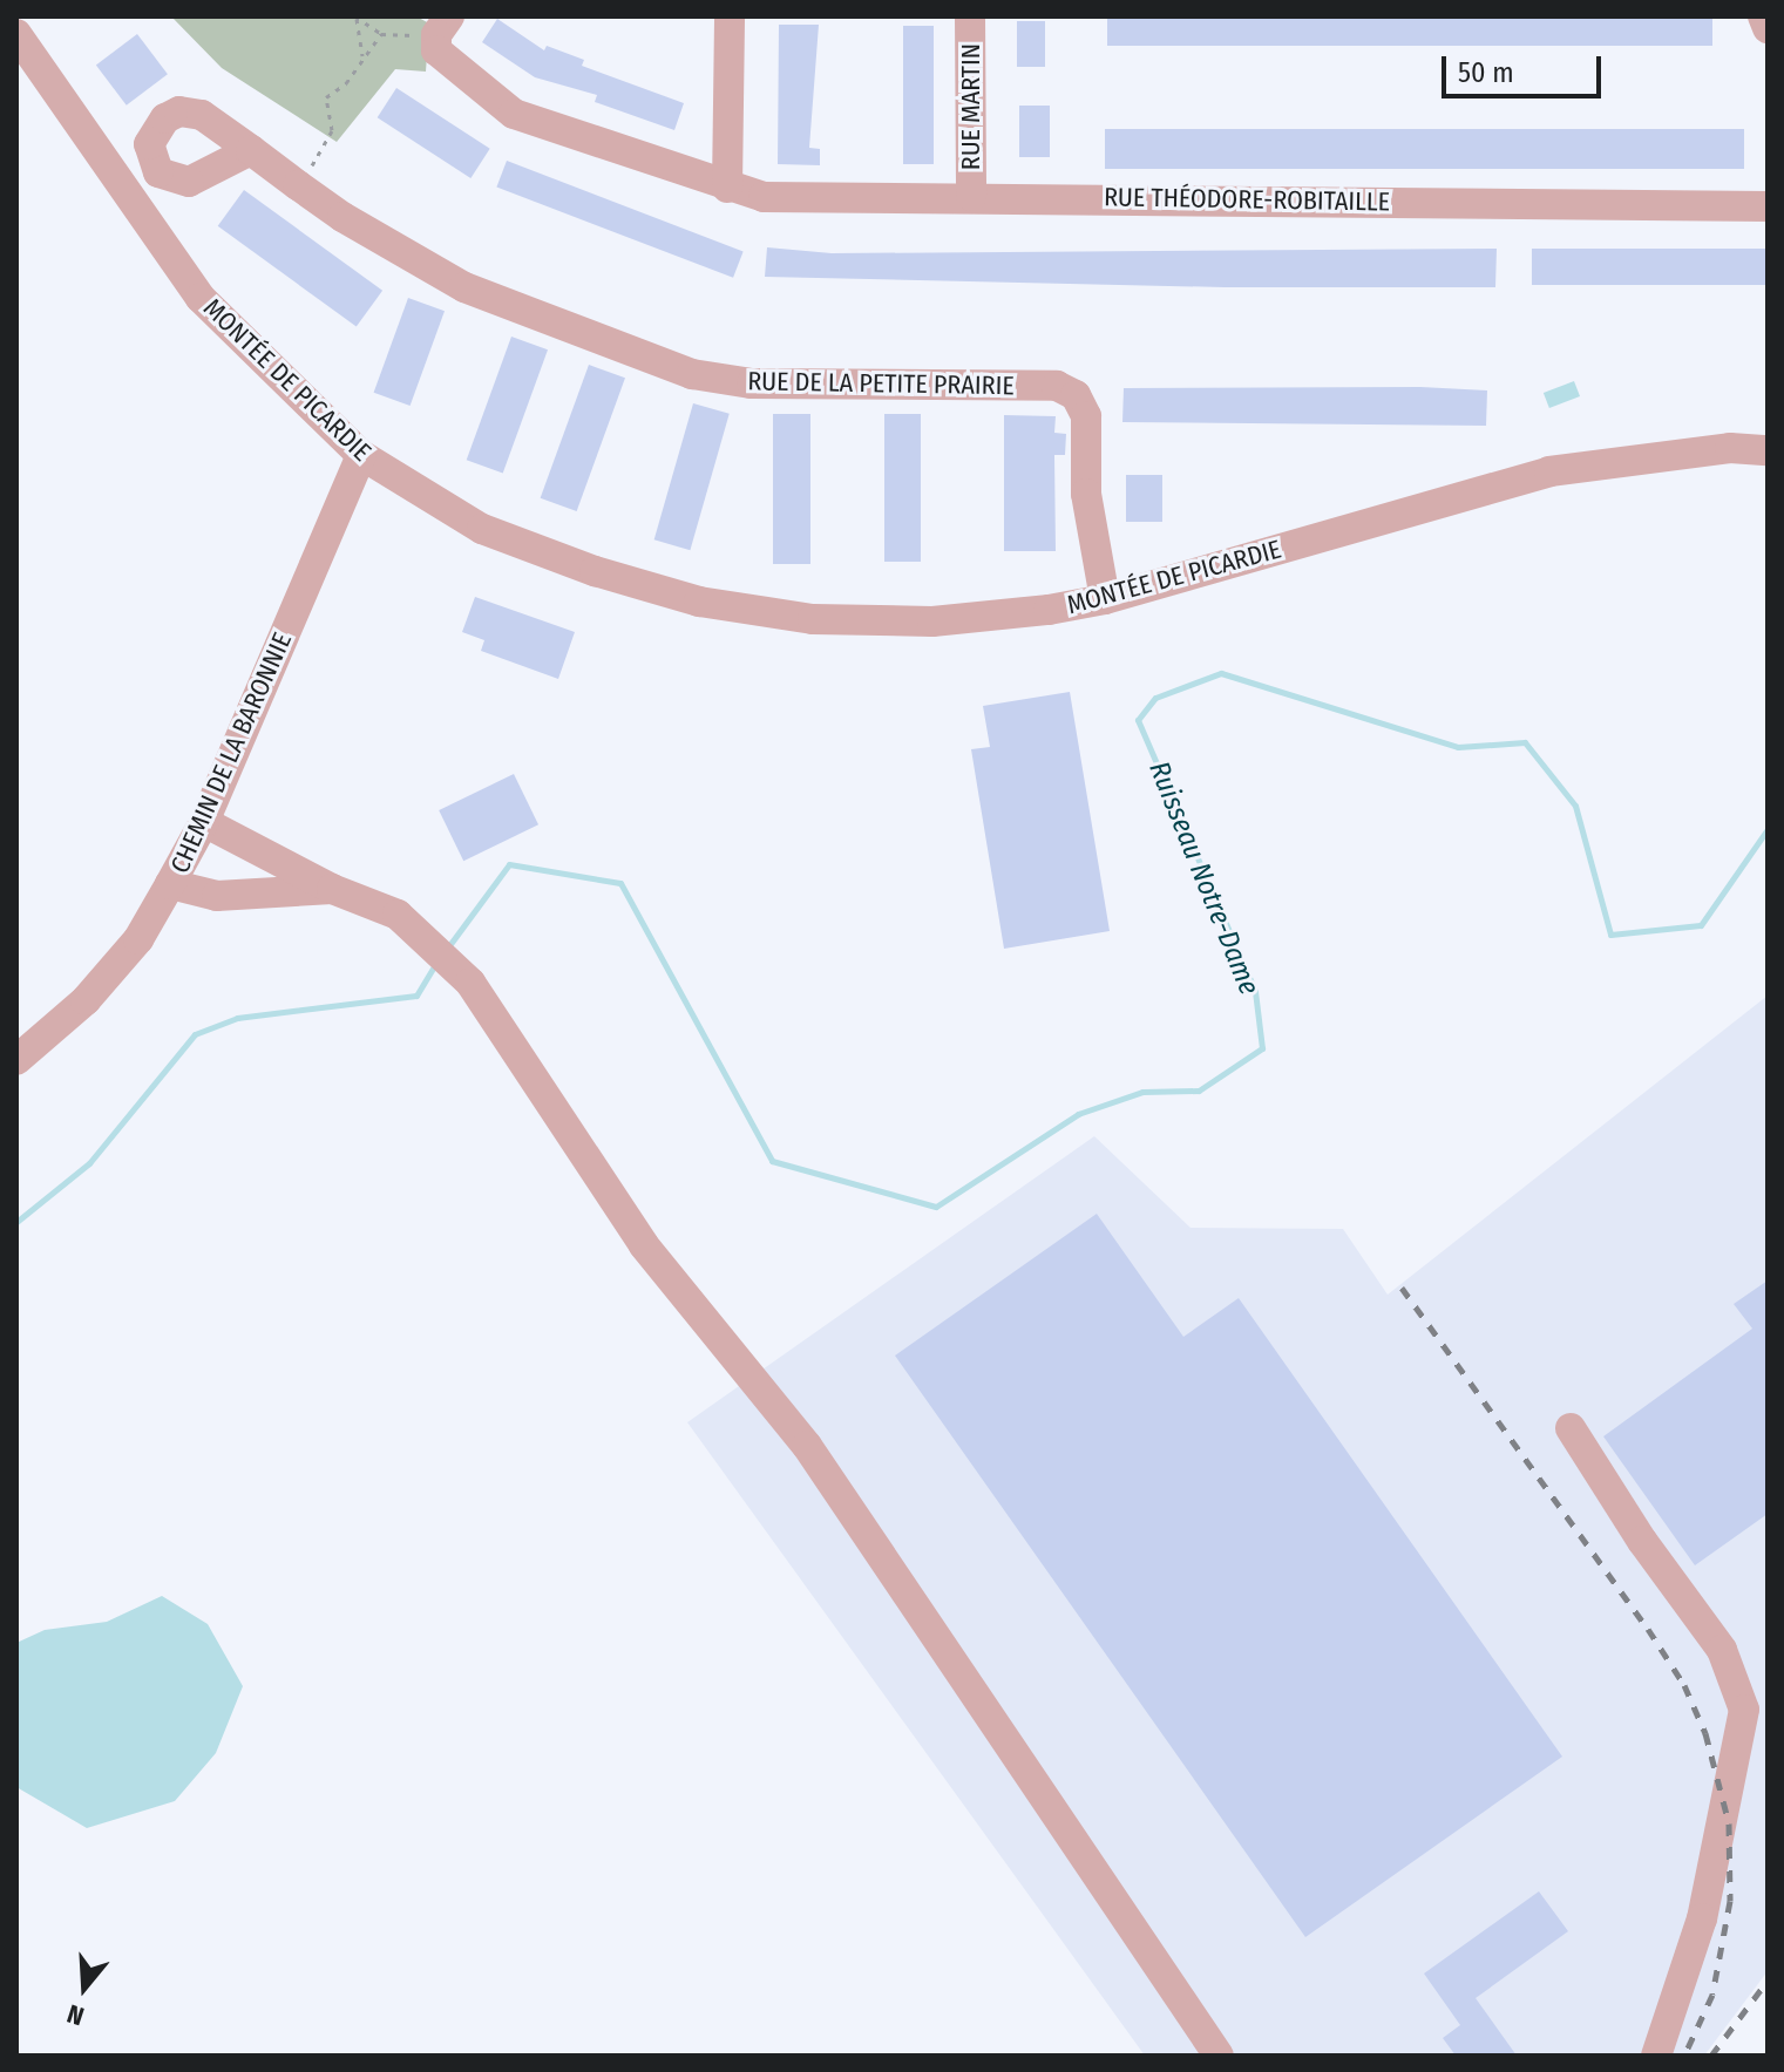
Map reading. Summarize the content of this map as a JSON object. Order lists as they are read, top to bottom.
{
  "streets": {
    "street": [
      "RUE MARTIN",
      "RUE THÉODORE-ROBITAILLE",
      "MONTÉE DE PICARDIE",
      "RUE DE LA PETITE PRAIRIE",
      "CHEMIN DE LA BARONNIE"
    ]
  },
  "crossings": [
    ["RUE MARTIN", "RUE THÉODORE-ROBITAILLE"],
    ["MONTÉE DE PICARDIE", "RUE DE LA PETITE PRAIRIE"],
    ["MONTÉE DE PICARDIE", "CHEMIN DE LA BARONNIE"]
  ],
  "water": ["Ruisseau Notre-Dame"],
  "scale_bar": "50 m",
  "north": "bottom"
}
